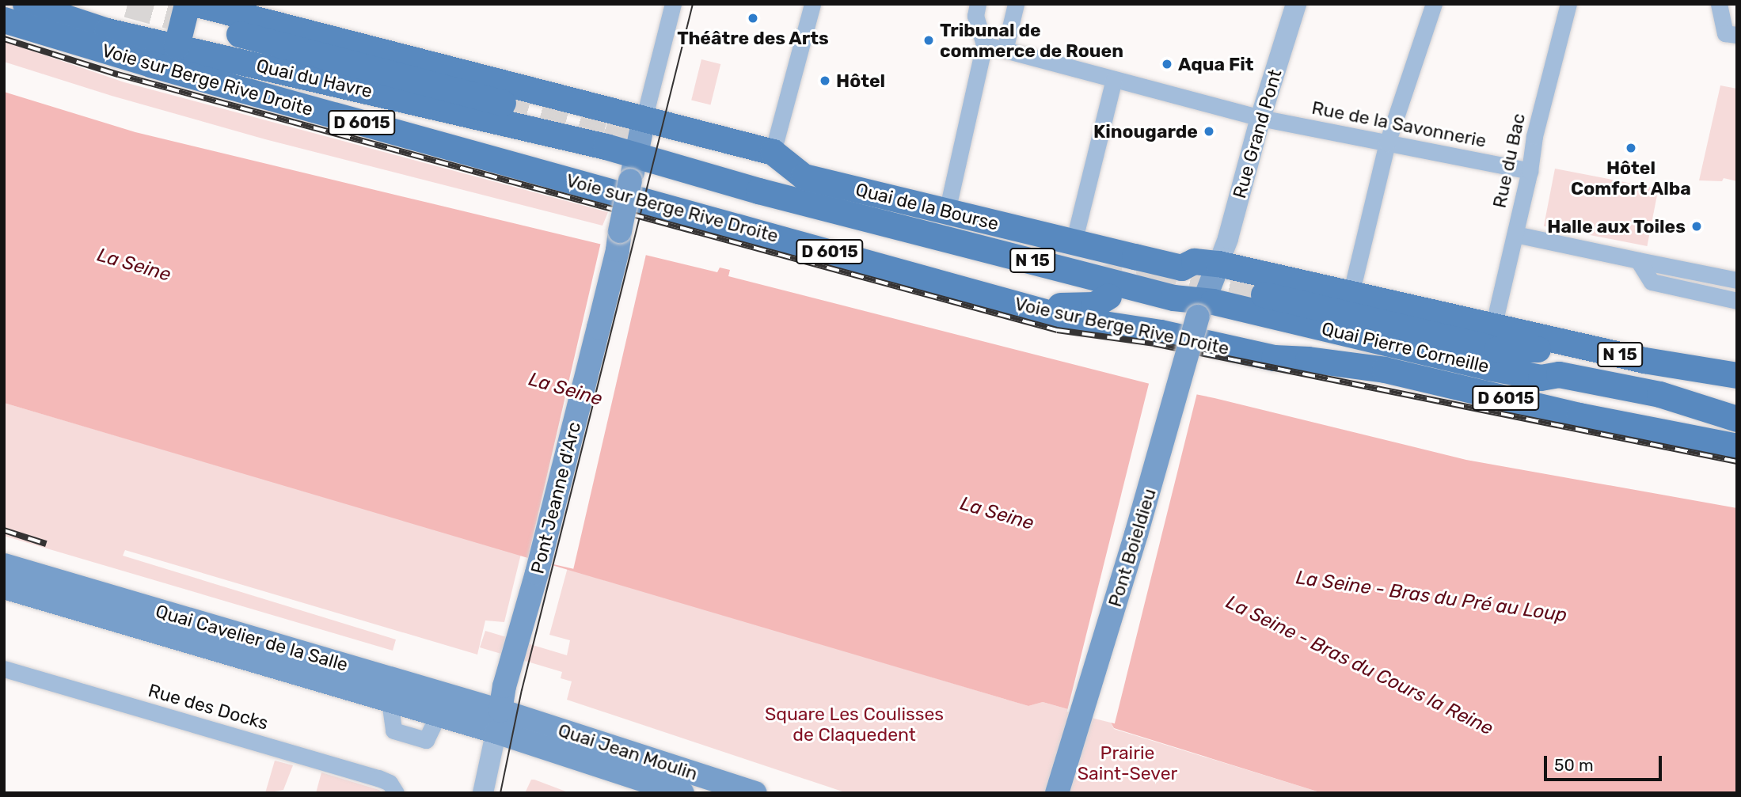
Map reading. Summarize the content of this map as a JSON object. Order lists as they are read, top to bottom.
{
  "streets": {
    "main road": [
      "Quai du Havre",
      "Voie sur Berge Rive Droite",
      "D 6015",
      "Quai de la Bourse",
      "N 15",
      "Quai Pierre Corneille",
      "Pont Jeanne d'Arc",
      "Pont Boieldieu",
      "Quai Cavelier de la Salle",
      "Quai Jean Moulin"
    ],
    "street": [
      "Rue de la Savonnerie",
      "Rue Grand Pont",
      "Rue du Bac",
      "Rue des Docks"
    ]
  },
  "crossings": [
    ["Quai du Havre", "Quai de la Bourse"],
    ["Quai du Havre", "Pont Jeanne d'Arc"],
    ["Voie sur Berge Rive Droite", "D 6015"],
    ["D 6015", "Rue Grand Pont"],
    ["D 6015", "Rue du Bac"],
    ["D 6015", "Quai de la Bourse"],
    ["D 6015", "N 15"],
    ["D 6015", "Quai Pierre Corneille"],
    ["D 6015", "Pont Boieldieu"],
    ["Rue de la Savonnerie", "Rue Grand Pont"],
    ["Rue de la Savonnerie", "Rue du Bac"],
    ["Rue Grand Pont", "Quai de la Bourse"],
    ["Rue Grand Pont", "Pont Boieldieu"],
    ["Quai de la Bourse", "Quai Pierre Corneille"],
    ["Quai de la Bourse", "Pont Jeanne d'Arc"],
    ["Quai de la Bourse", "Pont Boieldieu"],
    ["Quai Pierre Corneille", "Pont Boieldieu"],
    ["Pont Jeanne d'Arc", "Quai Cavelier de la Salle"],
    ["Pont Jeanne d'Arc", "Quai Jean Moulin"],
    ["Quai Cavelier de la Salle", "Quai Jean Moulin"]
  ],
  "water": ["La Seine", "La Seine - Bras du Pré au Loup", "La Seine - Bras du Cours la Reine"],
  "parks": ["Square Les Coulisses de Claquedent", "Prairie Saint-Sever"],
  "places": [
    "Théâtre des Arts",
    "Tribunal de commerce de Rouen",
    "Aqua Fit",
    "Hôtel",
    "Kinougarde",
    "Hôtel Comfort Alba",
    "Halle aux Toiles"
  ],
  "scale_bar": "50 m"
}
